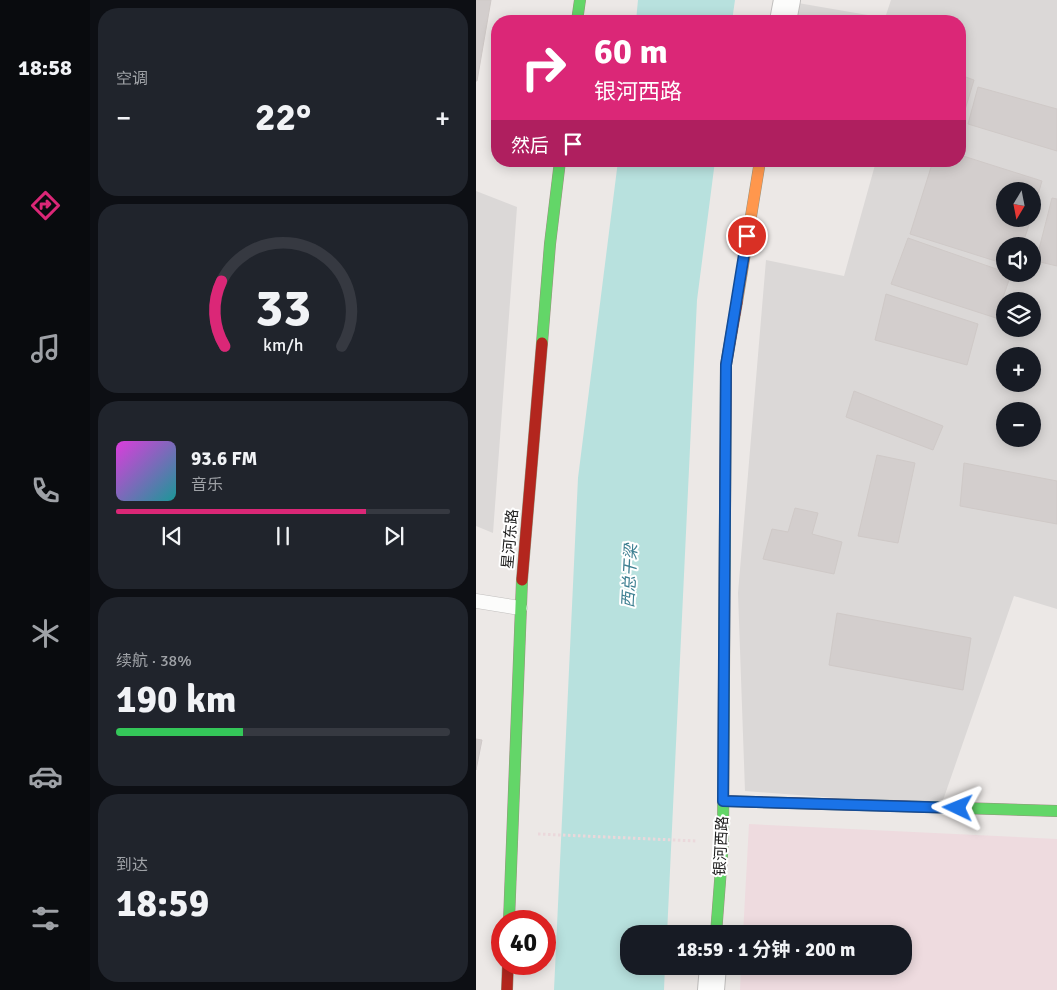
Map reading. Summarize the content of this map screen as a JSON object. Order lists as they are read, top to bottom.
{
  "streets": {
    "street": ["星河东路", "银河西路"]
  },
  "water": ["西总干梁"],
  "north": "bottom",
  "page": {
    "tabs": "18:58",
    "tile": [
      "空调",
      ["续航 · 38%", "190 km"],
      ["到达", "18:59"]
    ],
    "turn": ["60 m", "银河西路"],
    "heat": ["−", "22°", "+"],
    "then": "然后",
    "map_buttons": ["+", "−"],
    "song": ["93.6 FM", "音乐"],
    "limit": "40",
    "trip": "18:59 · 1 分钟 · 200 m",
    "gauge": ["33", "km/h"]
  }
}
